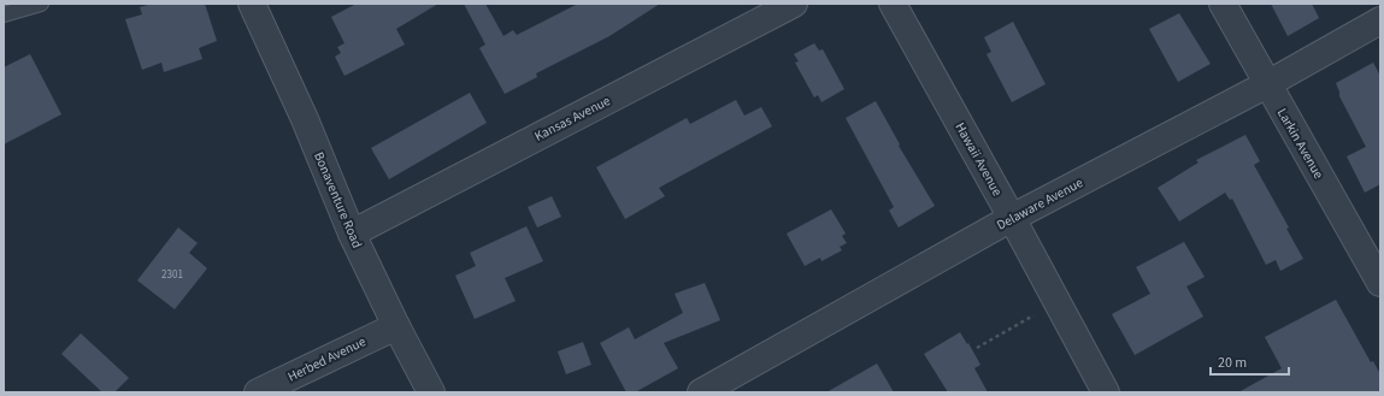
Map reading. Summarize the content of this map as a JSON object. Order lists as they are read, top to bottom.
{
  "streets": {
    "street": [
      "Kansas Avenue",
      "Larkin Avenue",
      "Hawaii Avenue",
      "Bonaventure Road",
      "Delaware Avenue",
      "Herbed Avenue"
    ]
  },
  "crossings": [
    ["Kansas Avenue", "Bonaventure Road"],
    ["Larkin Avenue", "Delaware Avenue"],
    ["Hawaii Avenue", "Delaware Avenue"],
    ["Bonaventure Road", "Herbed Avenue"]
  ],
  "house_numbers": ["2301"],
  "scale_bar": "20 m"
}
